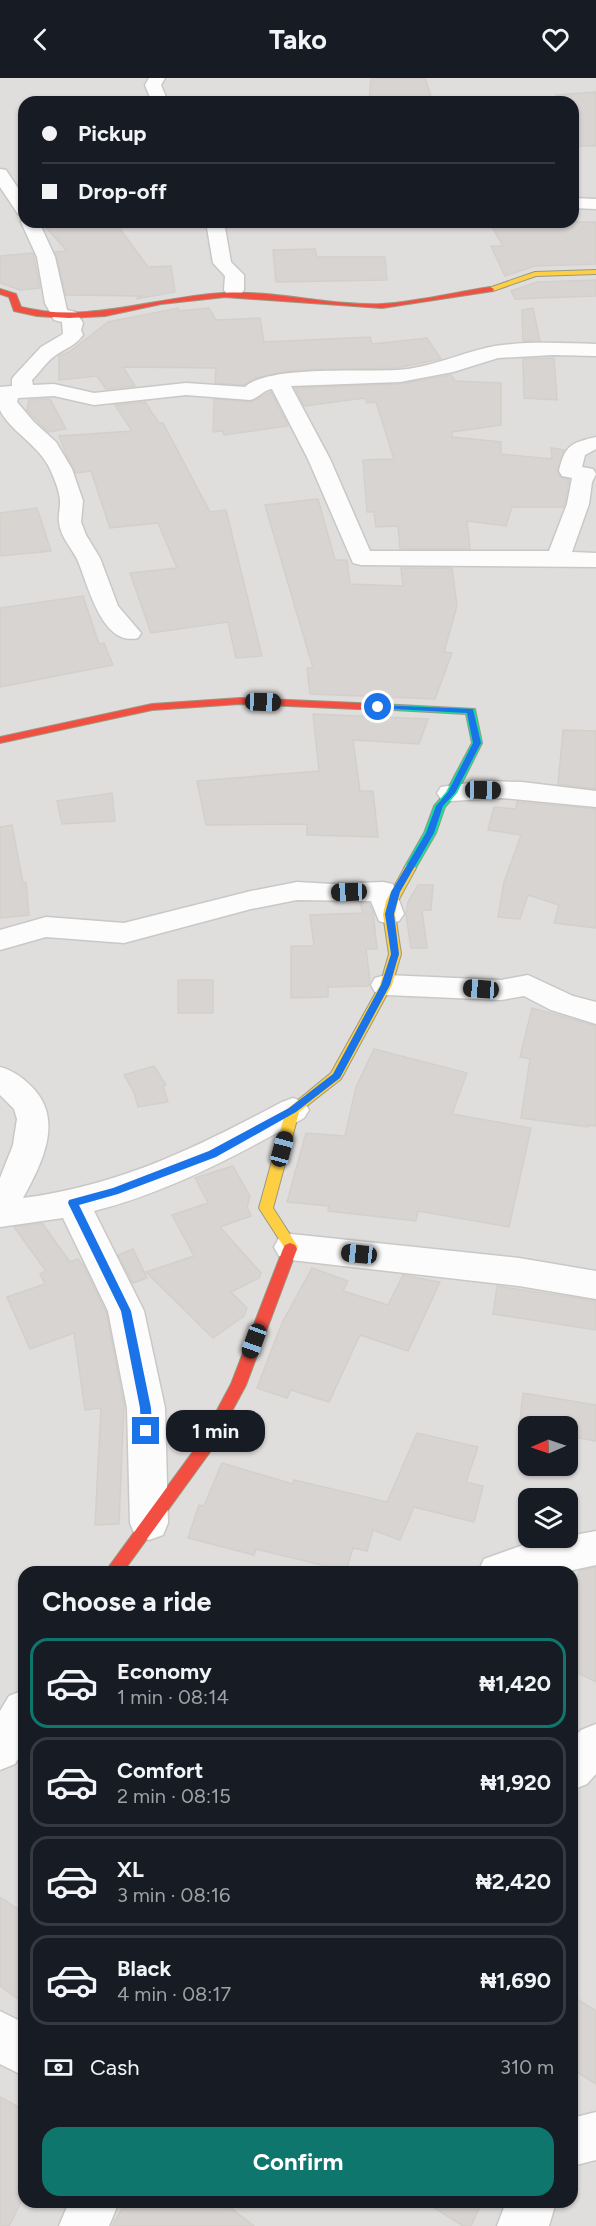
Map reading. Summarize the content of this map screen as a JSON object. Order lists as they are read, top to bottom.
{
  "north": "left",
  "page": {
    "header": "Tako",
    "banner": ["Pickup", "Drop-off"],
    "bubble": "1 min",
    "heading": "Choose a ride",
    "list": [
      {
        "name": "Economy",
        "note": "1 min · 08:14",
        "value": "₦1,420"
      },
      {
        "name": "Comfort",
        "note": "2 min · 08:15",
        "value": "₦1,920"
      },
      {
        "name": "XL",
        "note": "3 min · 08:16",
        "value": "₦2,420"
      },
      {
        "name": "Black",
        "note": "4 min · 08:17",
        "value": "₦1,690"
      }
    ],
    "pay": ["Cash", "310 m"],
    "buttons": "Confirm"
  }
}
